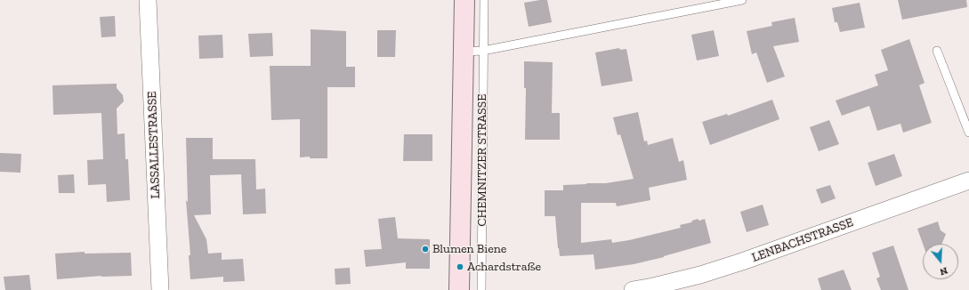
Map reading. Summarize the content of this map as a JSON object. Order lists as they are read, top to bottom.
{
  "streets": {
    "main road": ["CHEMNITZER STRASSE"],
    "street": ["LASSALLESTRASSE", "LENBACHSTRASSE"]
  },
  "places": ["Blumen Biene", "Achardstraße"],
  "north": "bottom"
}
